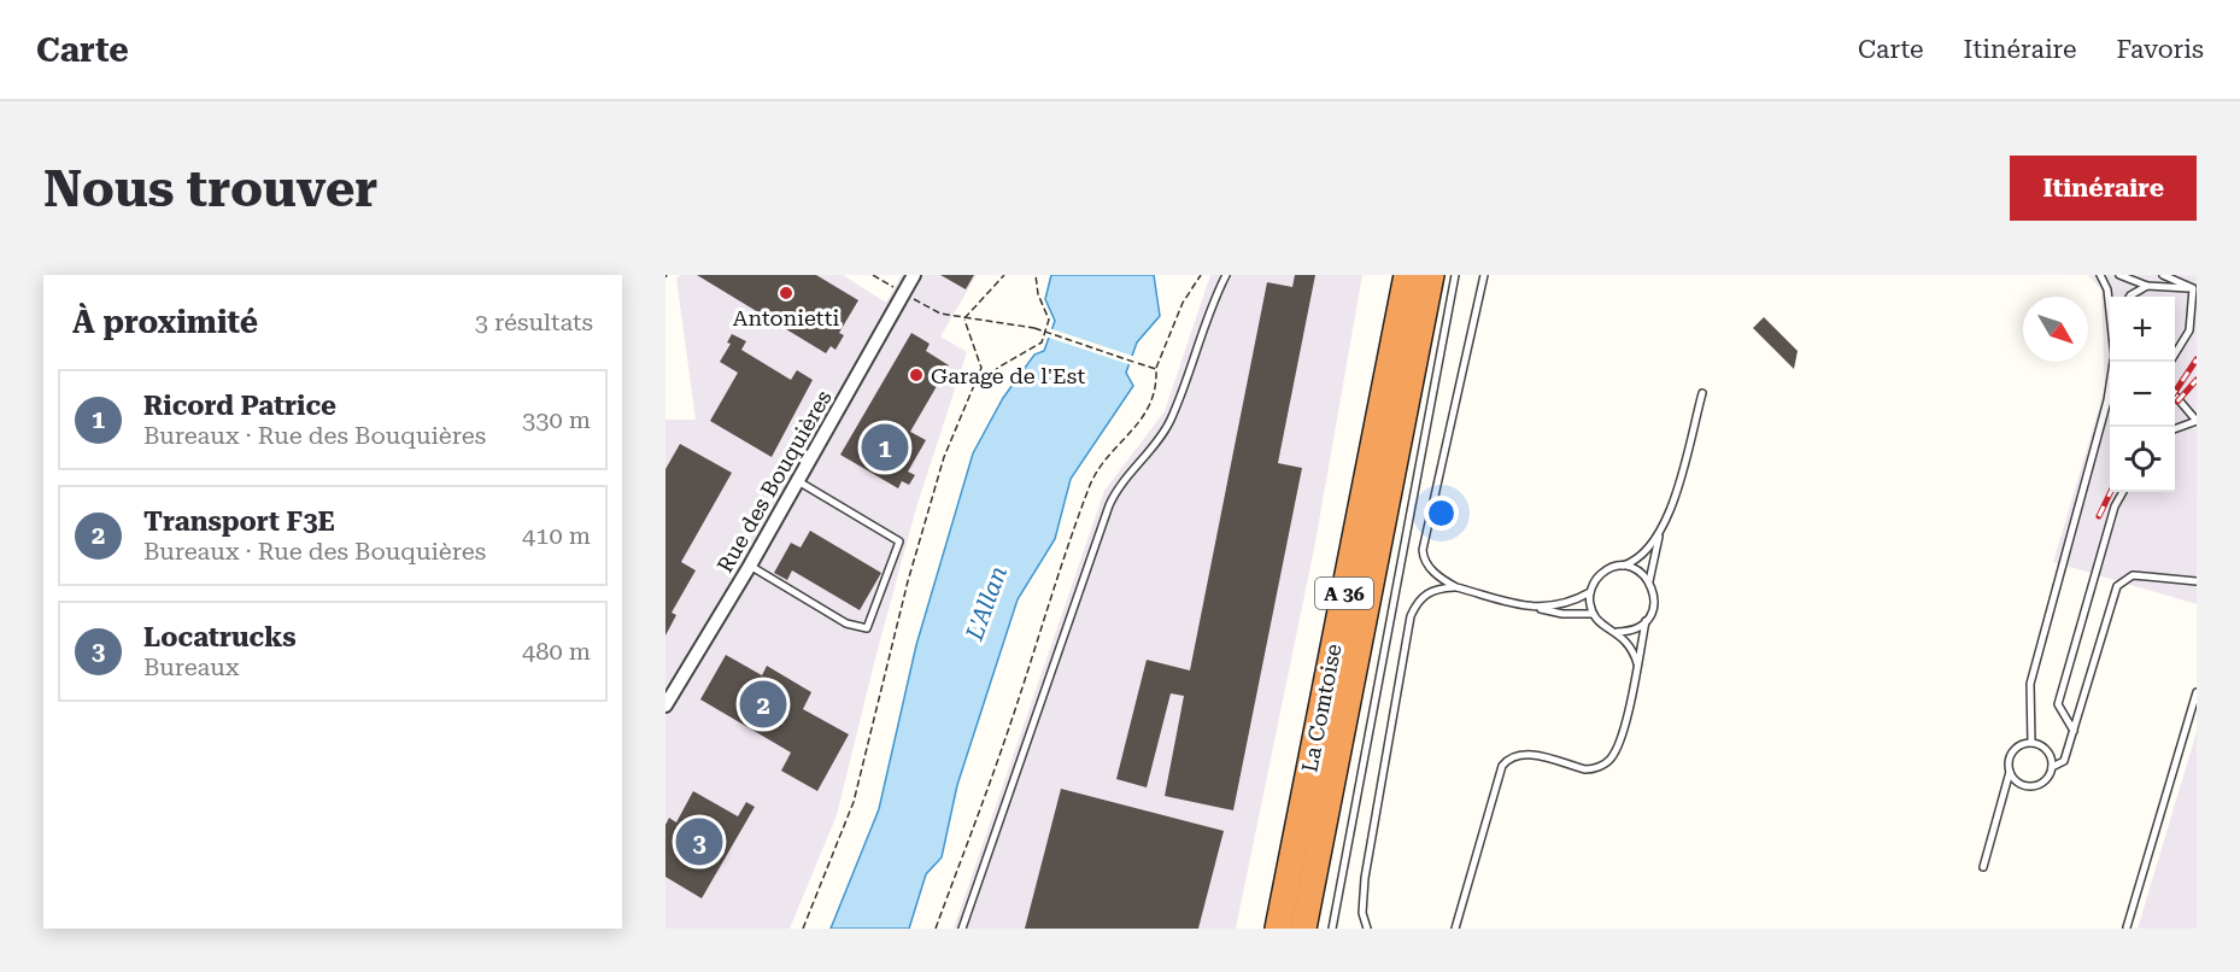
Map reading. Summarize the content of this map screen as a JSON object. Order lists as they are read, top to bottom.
{
  "streets": {
    "highway": ["A 36", "La Comtoise"],
    "street": ["Rue des Bouquières"]
  },
  "water": ["L'Allan"],
  "places": ["Antonietti", "Garage de l'Est"],
  "north": "bottom right",
  "page": {
    "header": "Carte",
    "nav": ["Carte", "Itinéraire", "Favoris"],
    "buttons": "Itinéraire",
    "title": "Nous trouver",
    "heading": ["À proximité", "3 résultats"],
    "map_buttons": ["+", "−"],
    "list": [
      {
        "mark": "1",
        "name": "Ricord Patrice",
        "note": "Bureaux · Rue des Bouquières",
        "value": "330 m"
      },
      {
        "mark": "2",
        "name": "Transport F3E",
        "note": "Bureaux · Rue des Bouquières",
        "value": "410 m"
      },
      {
        "mark": "3",
        "name": "Locatrucks",
        "note": "Bureaux",
        "value": "480 m"
      }
    ],
    "pins": ["1", "2", "3"]
  }
}
